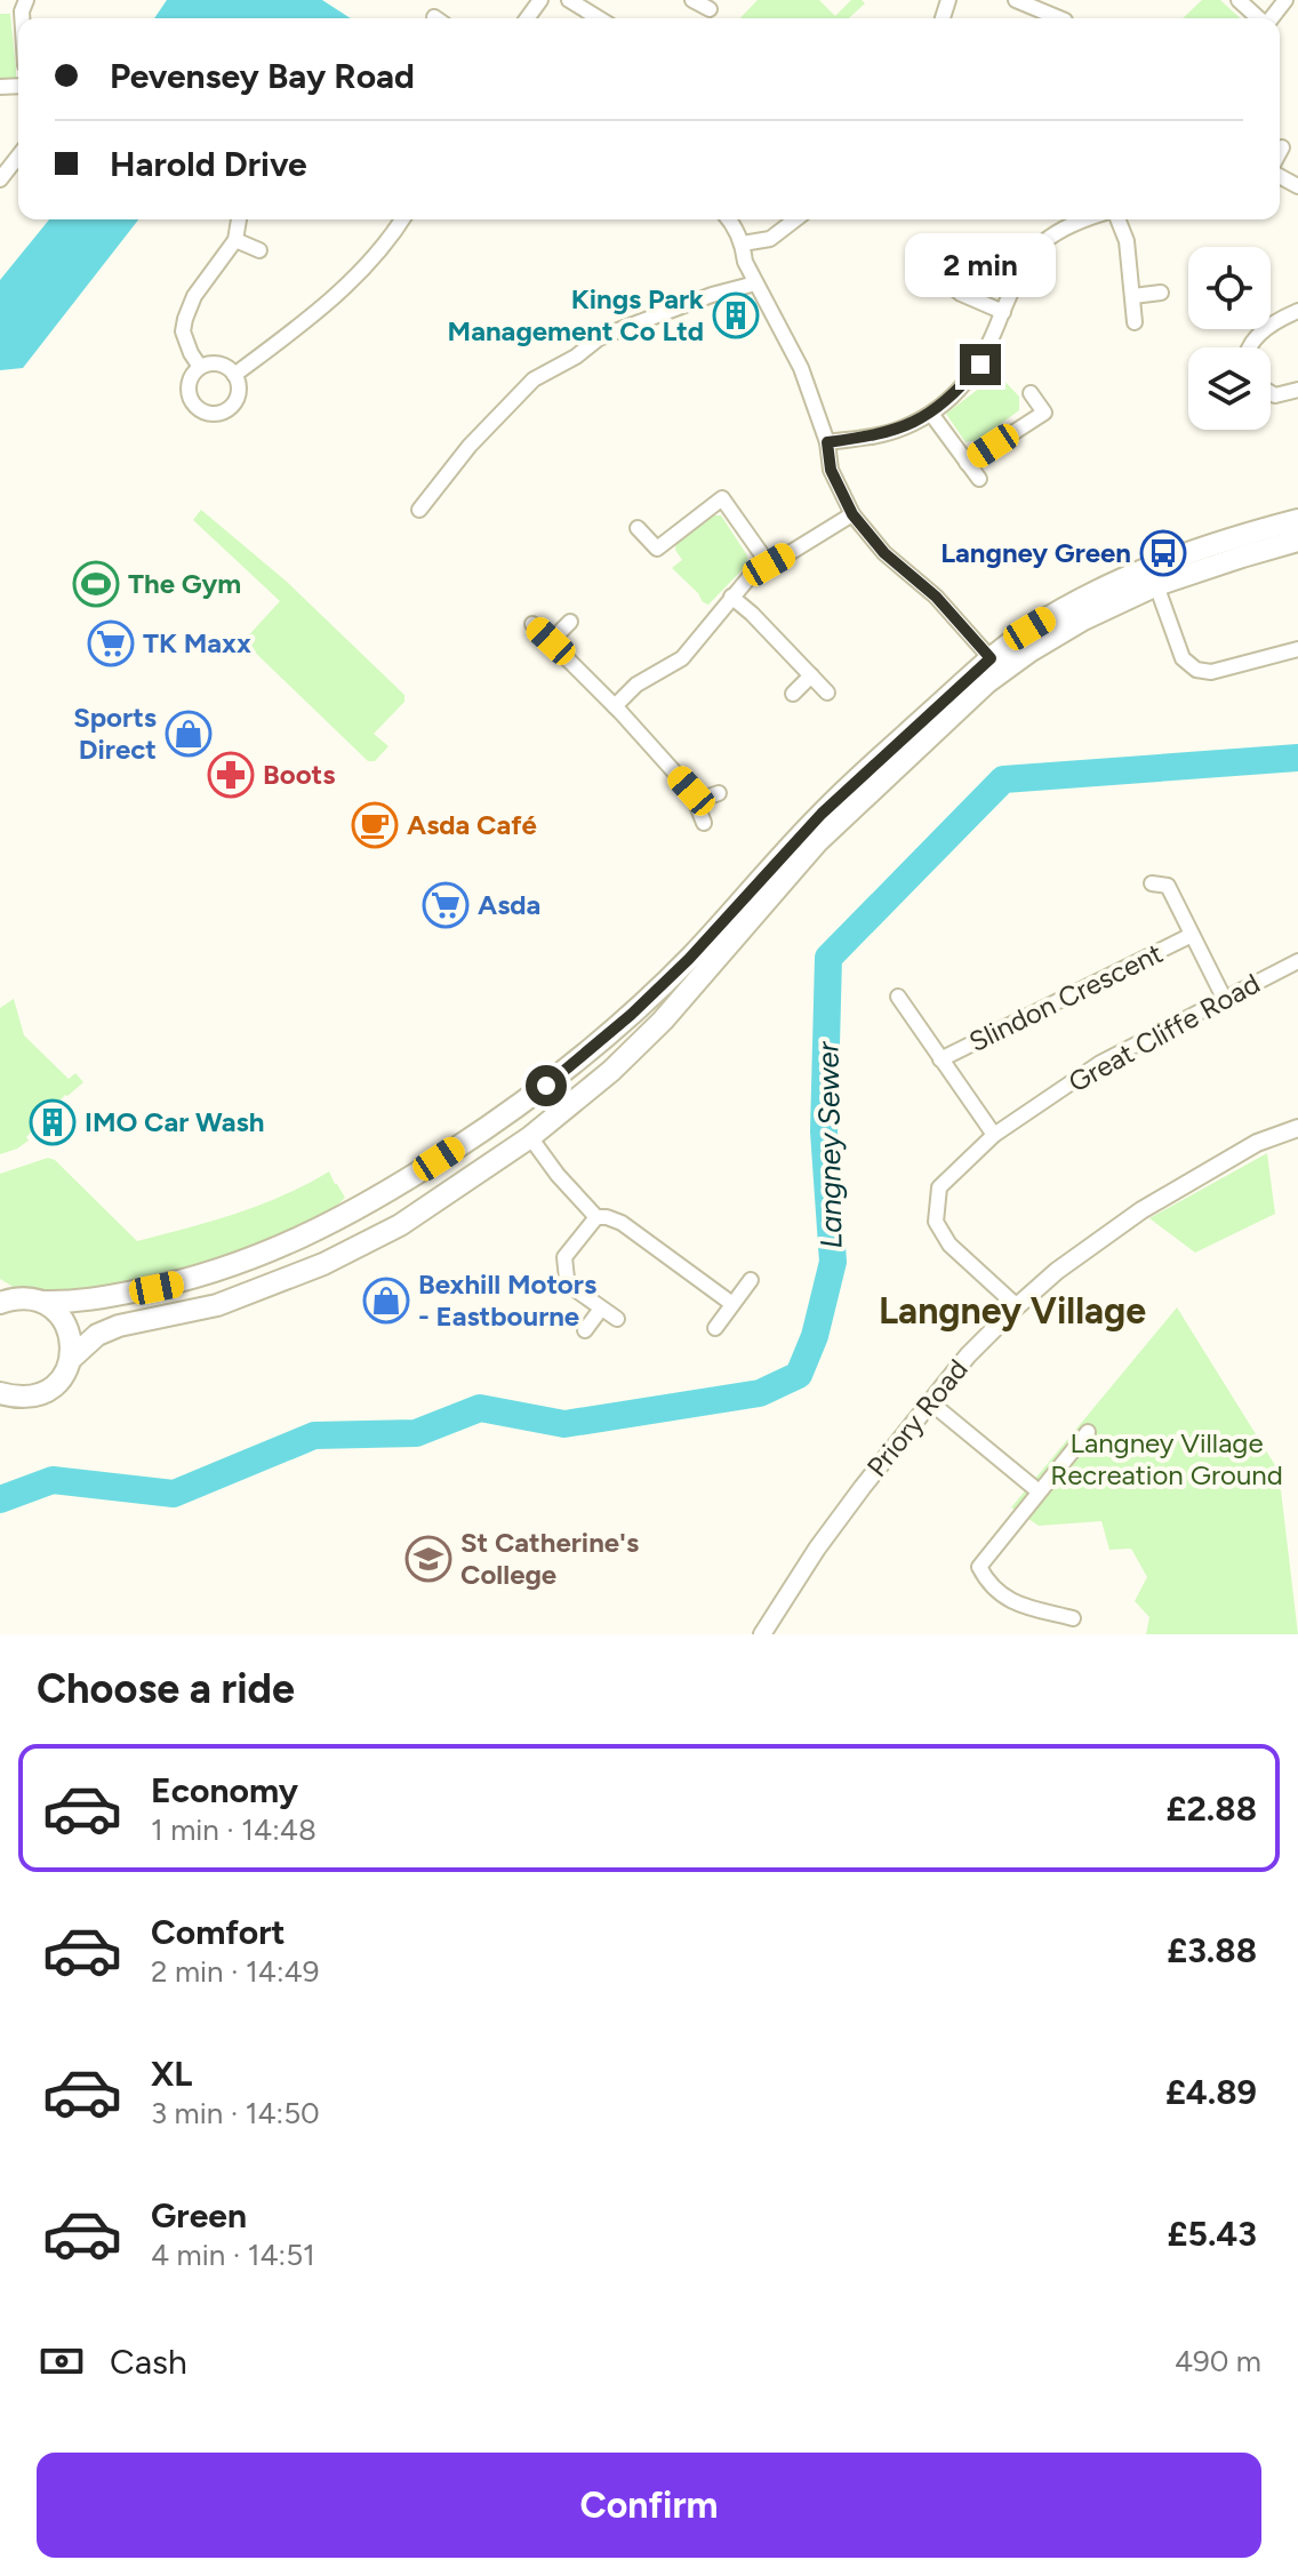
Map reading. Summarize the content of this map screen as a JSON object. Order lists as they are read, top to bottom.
{
  "streets": {
    "street": ["Slindon Crescent", "Great Cliffe Road", "Priory Road"]
  },
  "crossings": [
    ["Slindon Crescent", "Great Cliffe Road"],
    ["Great Cliffe Road", "Priory Road"]
  ],
  "districts": ["Langney Village"],
  "water": ["Langney Sewer"],
  "parks": ["Langney Village Recreation Ground"],
  "places": {
    "building": ["Kings Park Management Co Ltd", "IMO Car Wash"],
    "bus stop": ["Langney Green"],
    "sports": ["The Gym"],
    "supermarket": ["TK Maxx", "Asda"],
    "shop": ["Sports Direct", "Bexhill Motors - Eastbourne"],
    "pharmacy": ["Boots"],
    "cafe": ["Asda Café"],
    "school or university": ["St Catherine's College"]
  },
  "page": {
    "banner": ["Pevensey Bay Road", "Harold Drive"],
    "bubble": "2 min",
    "heading": "Choose a ride",
    "list": [
      {
        "name": "Economy",
        "note": "1 min · 14:48",
        "value": "£2.88"
      },
      {
        "name": "Comfort",
        "note": "2 min · 14:49",
        "value": "£3.88"
      },
      {
        "name": "XL",
        "note": "3 min · 14:50",
        "value": "£4.89"
      },
      {
        "name": "Green",
        "note": "4 min · 14:51",
        "value": "£5.43"
      }
    ],
    "pay": ["Cash", "490 m"],
    "buttons": "Confirm"
  }
}
